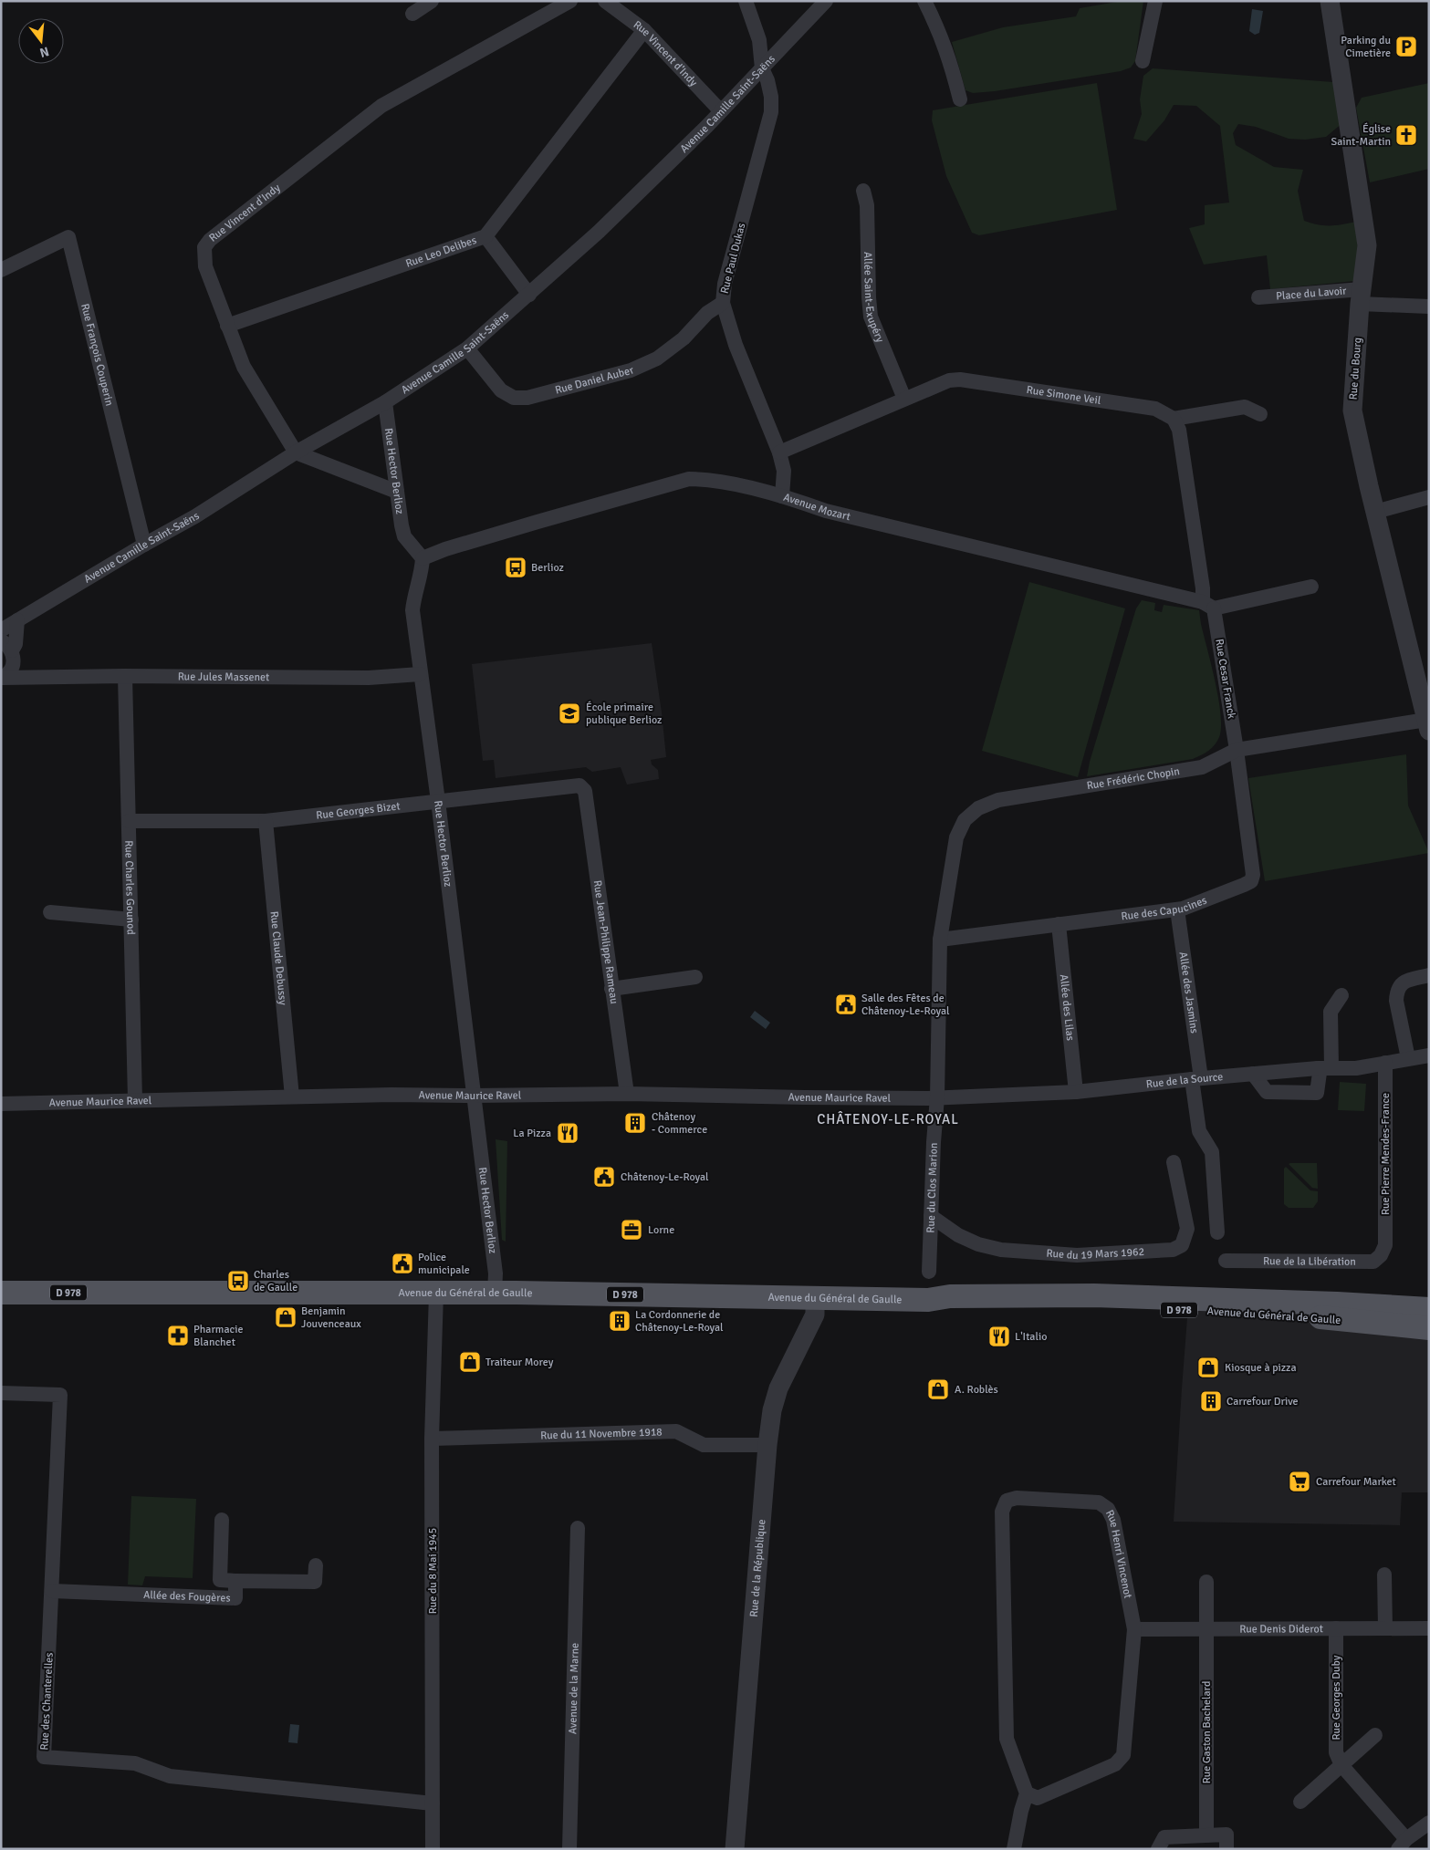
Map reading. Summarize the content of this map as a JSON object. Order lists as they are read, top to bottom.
{
  "streets": {
    "main road": ["D 978", "Avenue du Général de Gaulle"],
    "street": [
      "Rue Vincent d'Indy",
      "Avenue Camille Saint-Saëns",
      "Rue Leo Delibes",
      "Rue Paul Dukas",
      "Place du Lavoir",
      "Allée Saint-Exupéry",
      "Rue François Couperin",
      "Rue du Bourg",
      "Rue Daniel Auber",
      "Rue Simone Veil",
      "Rue Hector Berlioz",
      "Avenue Mozart",
      "Rue Jules Massenet",
      "Rue Cesar Franck",
      "Rue Frédéric Chopin",
      "Rue Georges Bizet",
      "Rue Charles Gounod",
      "Rue des Capucines",
      "Rue Jean-Philippe Rameau",
      "Rue Claude Debussy",
      "Allée des Jasmins",
      "Allée des Lilas",
      "Rue de la Source",
      "Avenue Maurice Ravel",
      "Rue Pierre Mendes-France",
      "Rue du Clos Marion",
      "Rue du 19 Mars 1962",
      "Rue de la Libération",
      "Rue du 11 Novembre 1918",
      "Rue Henri Vincenot",
      "Rue de la République",
      "Rue du 8 Mai 1945",
      "Allée des Fougères",
      "Rue Denis Diderot",
      "Avenue de la Marne",
      "Rue Georges Duby",
      "Rue des Chanterelles",
      "Rue Gaston Bachelard"
    ]
  },
  "crossings": [
    ["Rue Vincent d'Indy", "Avenue Camille Saint-Saëns"],
    ["Rue Vincent d'Indy", "Rue Leo Delibes"],
    ["Avenue Camille Saint-Saëns", "Rue Paul Dukas"],
    ["Avenue Camille Saint-Saëns", "Rue François Couperin"],
    ["Avenue Camille Saint-Saëns", "Rue Daniel Auber"],
    ["Avenue Camille Saint-Saëns", "Rue Hector Berlioz"],
    ["Rue Paul Dukas", "Rue Daniel Auber"],
    ["Rue Paul Dukas", "Rue Simone Veil"],
    ["Rue Paul Dukas", "Avenue Mozart"],
    ["Place du Lavoir", "Rue du Bourg"],
    ["Allée Saint-Exupéry", "Rue Simone Veil"],
    ["Rue du Bourg", "Rue Frédéric Chopin"],
    ["Rue Hector Berlioz", "Avenue Mozart"],
    ["Rue Hector Berlioz", "Rue Jules Massenet"],
    ["Rue Hector Berlioz", "Rue Georges Bizet"],
    ["Rue Hector Berlioz", "Avenue Maurice Ravel"],
    ["Rue Hector Berlioz", "Avenue du Général de Gaulle"],
    ["Avenue Mozart", "Rue Cesar Franck"],
    ["Rue Jules Massenet", "Rue Charles Gounod"],
    ["Rue Cesar Franck", "Rue Frédéric Chopin"],
    ["Rue Cesar Franck", "Rue des Capucines"],
    ["Rue Frédéric Chopin", "Rue des Capucines"],
    ["Rue Frédéric Chopin", "Rue du Clos Marion"],
    ["Rue Georges Bizet", "Rue Charles Gounod"],
    ["Rue Georges Bizet", "Rue Jean-Philippe Rameau"],
    ["Rue Georges Bizet", "Rue Claude Debussy"],
    ["Rue Charles Gounod", "Avenue Maurice Ravel"],
    ["Rue des Capucines", "Allée des Jasmins"],
    ["Rue des Capucines", "Allée des Lilas"],
    ["Rue des Capucines", "Rue du Clos Marion"],
    ["Rue Jean-Philippe Rameau", "Avenue Maurice Ravel"],
    ["Rue Claude Debussy", "Avenue Maurice Ravel"],
    ["Allée des Jasmins", "Rue de la Source"],
    ["Allée des Lilas", "Rue de la Source"],
    ["Rue de la Source", "Avenue Maurice Ravel"],
    ["Rue de la Source", "Rue Pierre Mendes-France"],
    ["Rue de la Source", "Rue du Clos Marion"],
    ["Avenue Maurice Ravel", "Rue du Clos Marion"],
    ["Rue Pierre Mendes-France", "Rue de la Libération"],
    ["Rue du Clos Marion", "Rue du 19 Mars 1962"],
    ["Avenue du Général de Gaulle", "Rue de la République"],
    ["Avenue du Général de Gaulle", "Rue du 8 Mai 1945"],
    ["Rue du 11 Novembre 1918", "Rue de la République"],
    ["Rue du 11 Novembre 1918", "Rue du 8 Mai 1945"],
    ["Rue Henri Vincenot", "Rue Denis Diderot"],
    ["Rue du 8 Mai 1945", "Rue des Chanterelles"],
    ["Allée des Fougères", "Rue des Chanterelles"],
    ["Rue Denis Diderot", "Rue Georges Duby"],
    ["Rue Denis Diderot", "Rue Gaston Bachelard"]
  ],
  "districts": ["CHÂTENOY-LE-ROYAL"],
  "places": {
    "parking": ["Parking du Cimetière"],
    "church": ["Église Saint-Martin"],
    "bus stop": ["Berlioz", "Charles de Gaulle"],
    "school or university": ["École primaire publique Berlioz"],
    "public building": ["Salle des Fêtes de Châtenoy-Le-Royal", "Châtenoy-Le-Royal", "Police municipale"],
    "building": ["Châtenoy - Commerce", "La Cordonnerie de Châtenoy-Le-Royal", "Carrefour Drive"],
    "restaurant": ["La Pizza", "L'Italio"],
    "office": ["Lorne"],
    "shop": [
      "Benjamin Jouvenceaux",
      "Traiteur Morey",
      "Kiosque à pizza",
      "A. Roblès"
    ],
    "pharmacy": ["Pharmacie Blanchet"],
    "supermarket": ["Carrefour Market"]
  },
  "north": "bottom"
}
